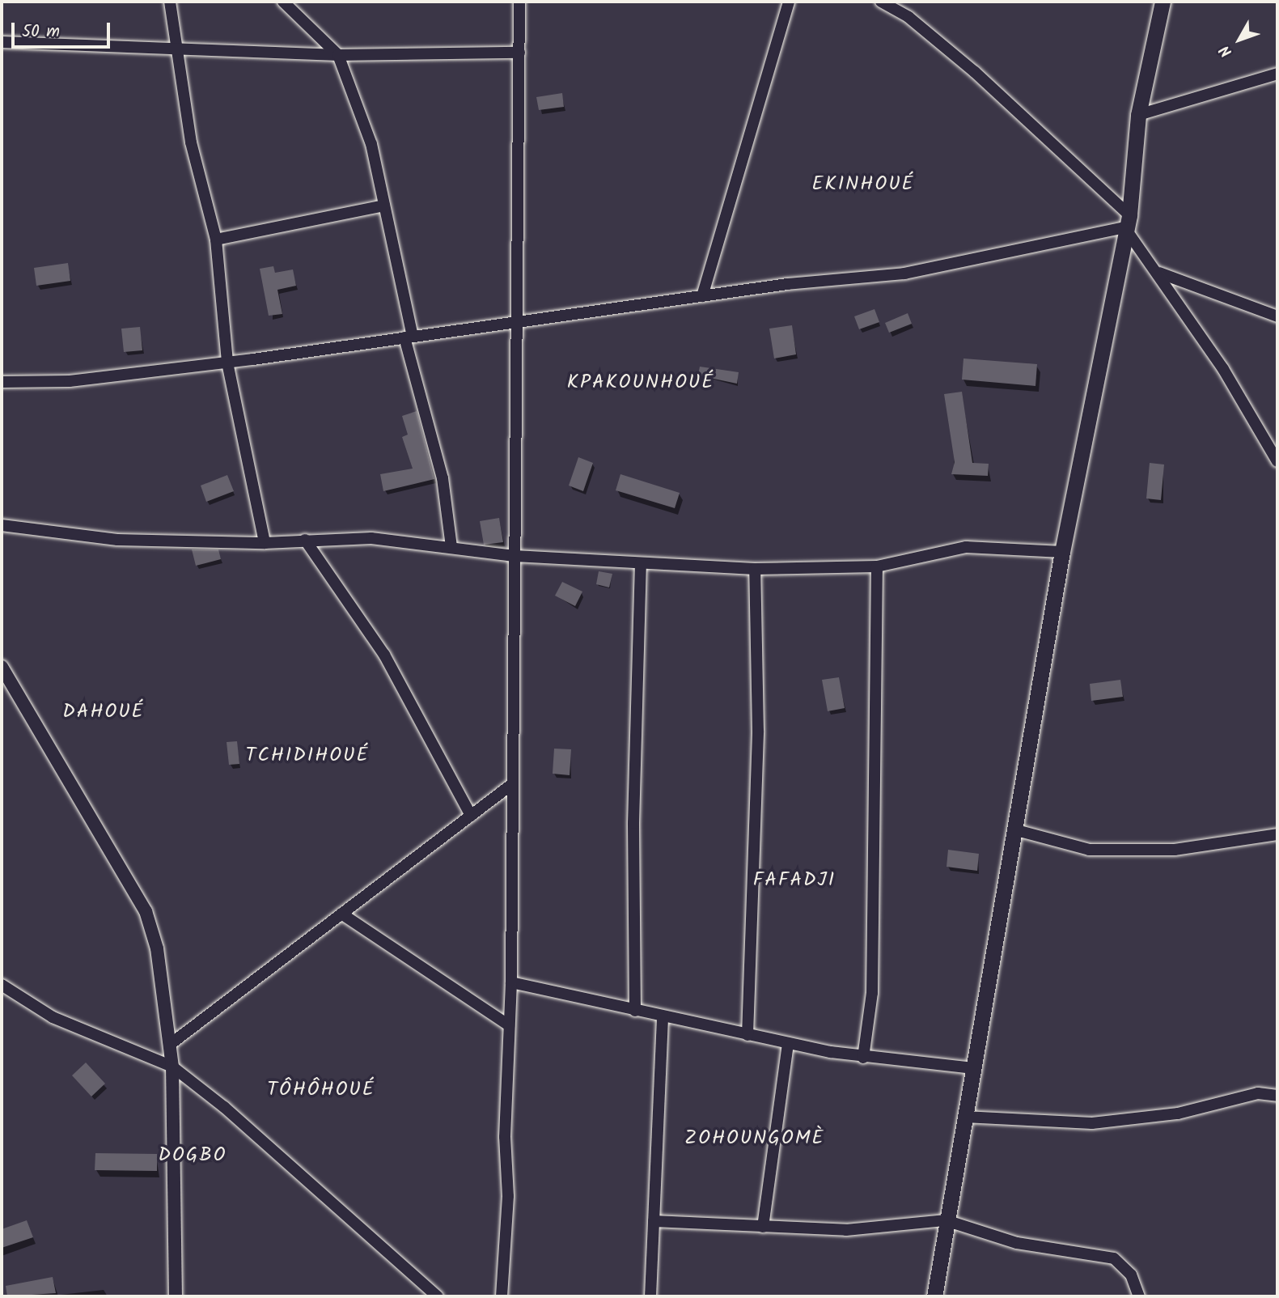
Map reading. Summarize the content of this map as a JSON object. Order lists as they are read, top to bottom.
{
  "districts": [
    "EKINHOUÉ",
    "KPAKOUNHOUÉ",
    "DAHOUÉ",
    "TCHIDIHOUÉ",
    "FAFADJI",
    "TÔHÔHOUÉ",
    "ZOHOUNGOMÈ",
    "DOGBO"
  ],
  "scale_bar": "50 m",
  "north": "bottom left"
}
